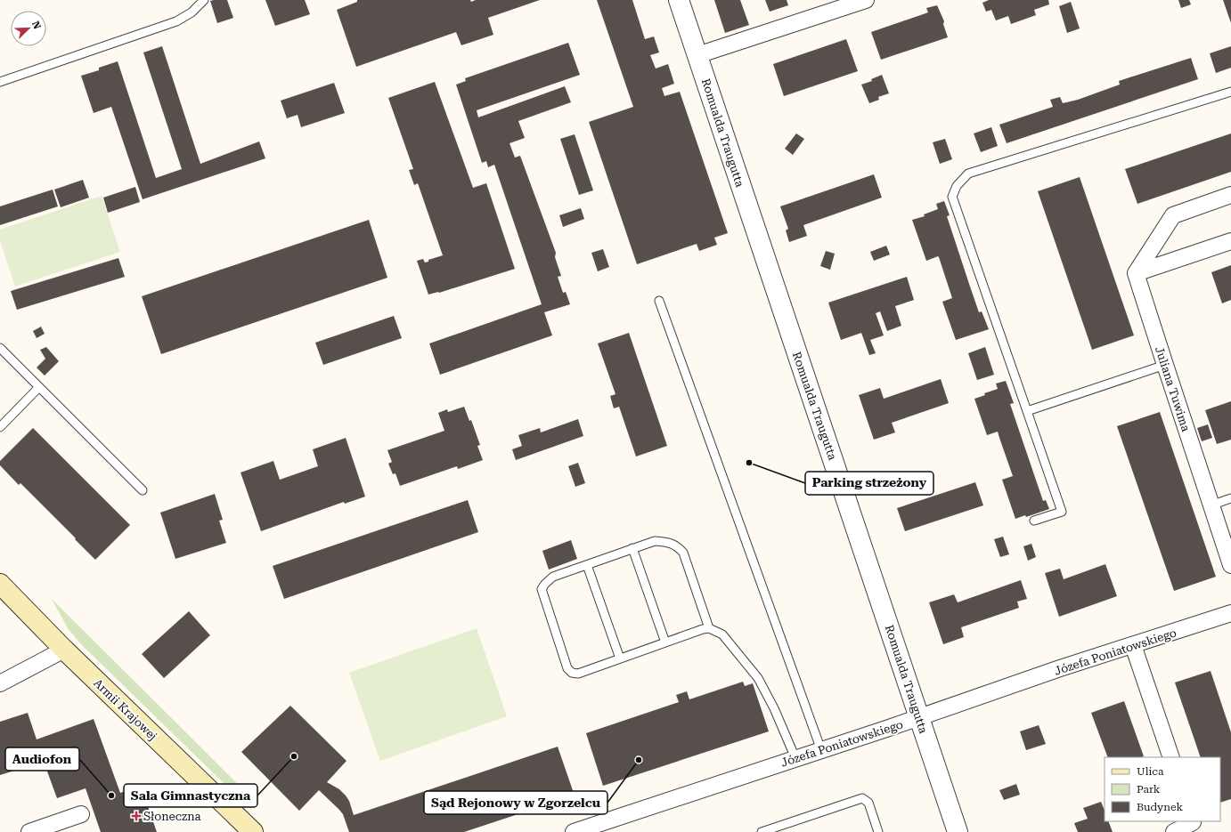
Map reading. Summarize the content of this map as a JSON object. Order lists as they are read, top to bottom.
{
  "streets": {
    "main road": ["Armii Krajowej"],
    "street": ["Romualda Traugutta", "Juliana Tuwima", "Józefa Poniatowskiego"]
  },
  "crossings": [
    ["Romualda Traugutta", "Józefa Poniatowskiego"]
  ],
  "places": {
    "other": [
      "Parking strzeżony",
      "Sala Gimnastyczna",
      "Sąd Rejonowy w Zgorzelcu",
      "Audiofon"
    ],
    "health": ["Słoneczna"]
  },
  "legend": ["Ulica", "Park", "Budynek"],
  "north": "top right"
}
